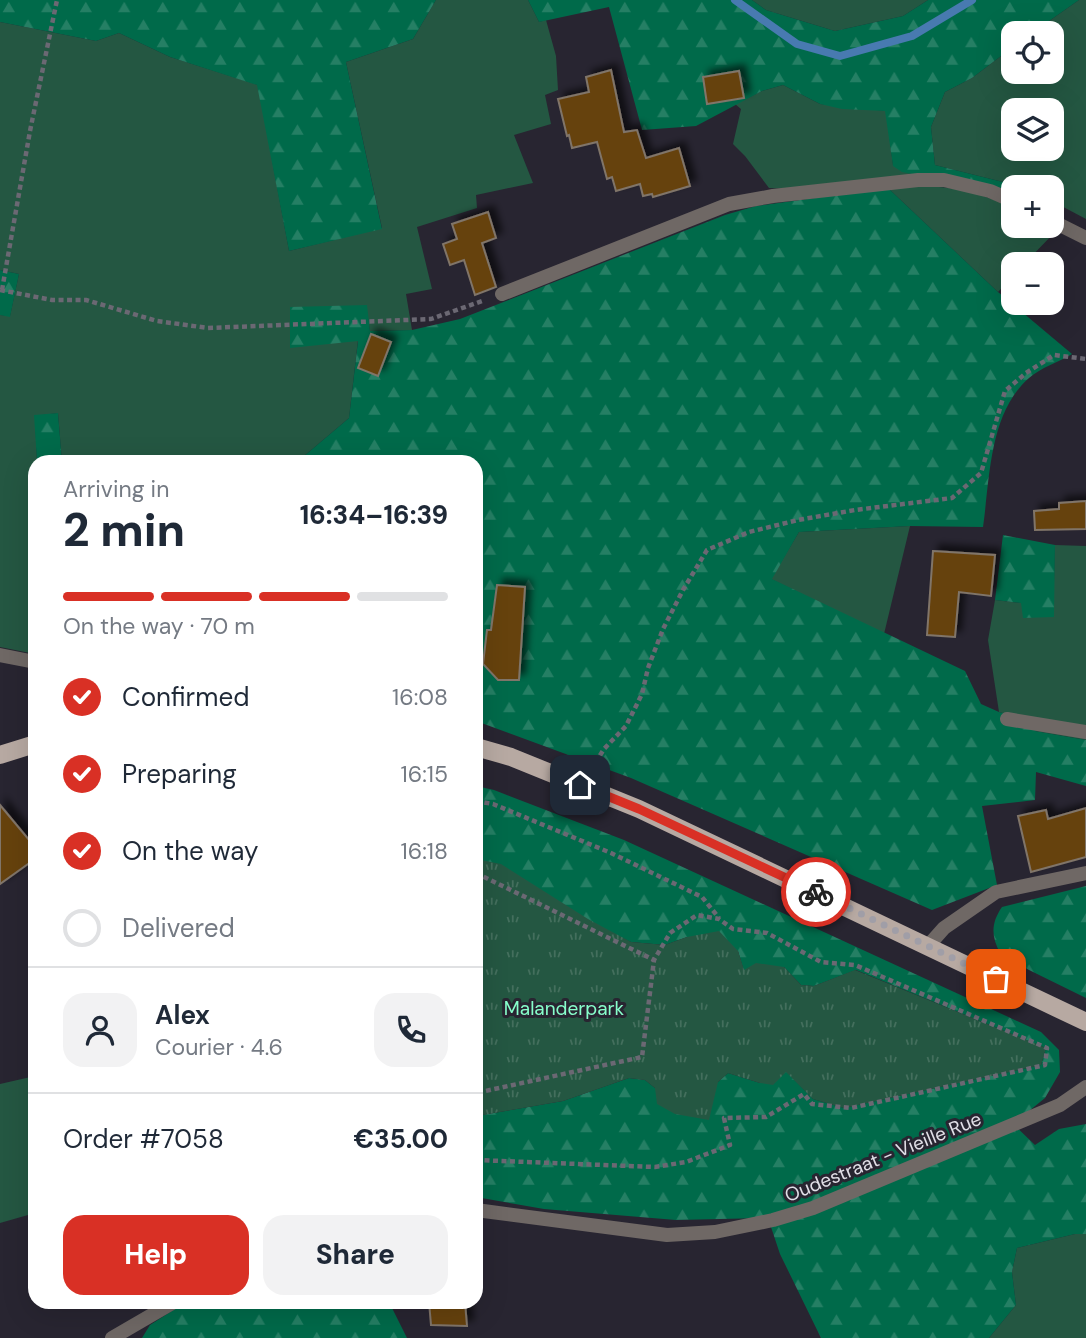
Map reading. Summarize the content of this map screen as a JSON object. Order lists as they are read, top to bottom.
{
  "streets": {
    "street": ["Oudestraat - Vieille Rue"]
  },
  "parks": ["Malanderpark"],
  "page": {
    "map_buttons": ["+", "−"],
    "heading": ["2 min", "Arriving in", "16:34–16:39"],
    "panel": [
      "Alex",
      "Courier · 4.6",
      "Order #7058",
      "€35.00"
    ],
    "bar": "On the way · 70 m",
    "list": [
      ["Confirmed", "16:08"],
      ["Preparing", "16:15"],
      ["On the way", "16:18"],
      "Delivered"
    ],
    "buttons": ["Help", "Share"]
  }
}
